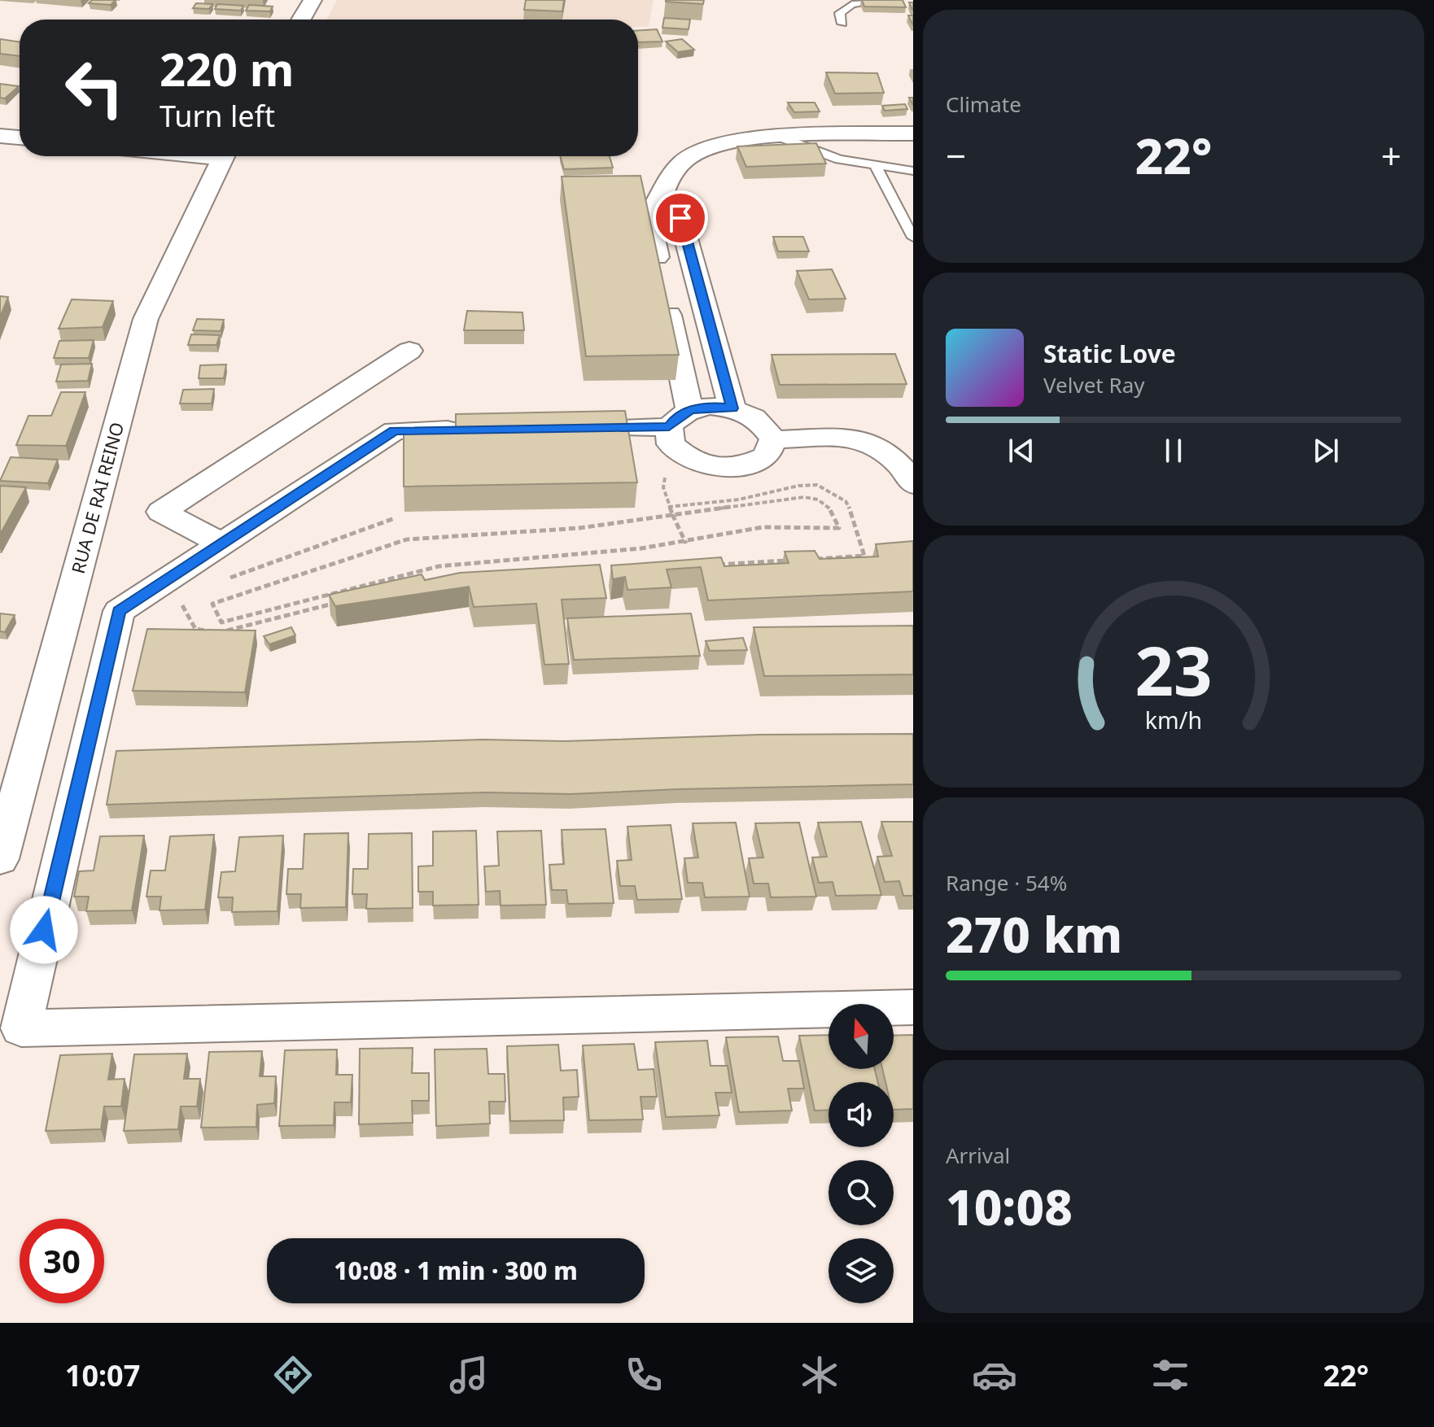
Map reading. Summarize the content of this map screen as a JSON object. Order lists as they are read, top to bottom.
{
  "streets": {
    "street": ["RUA DE RAI REINO"]
  },
  "north": "top",
  "page": {
    "tile": [
      "Climate",
      ["Range · 54%", "270 km"],
      ["Arrival", "10:08"]
    ],
    "turn": ["220 m", "Turn left"],
    "heat": ["−", "22°", "+"],
    "song": ["Static Love", "Velvet Ray"],
    "limit": "30",
    "trip": "10:08 · 1 min · 300 m",
    "tabs": ["10:07", "22°"],
    "gauge": ["23", "km/h"]
  }
}
